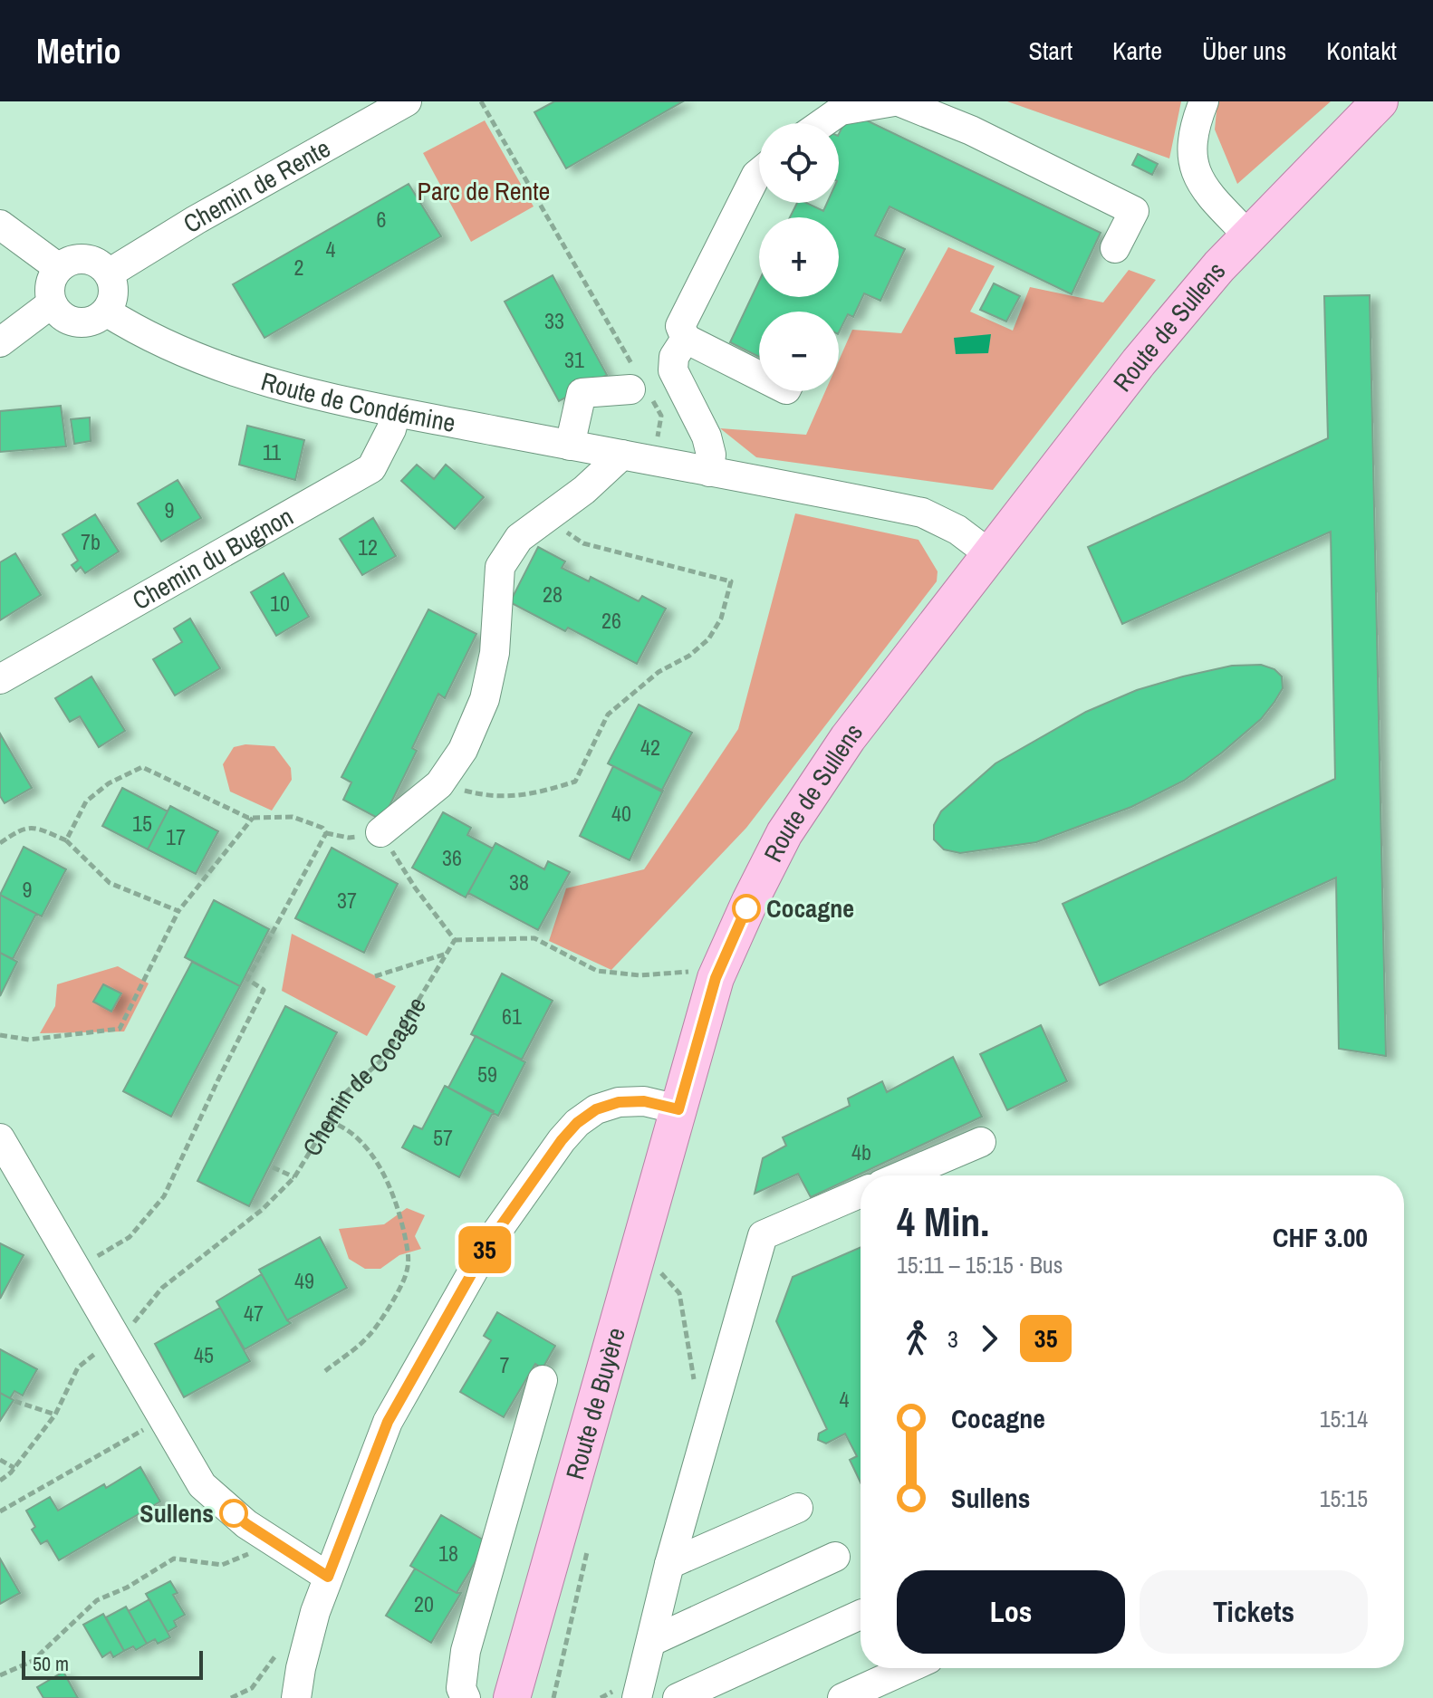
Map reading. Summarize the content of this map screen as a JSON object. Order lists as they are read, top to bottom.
{
  "streets": {
    "main road": ["Route de Sullens", "Route de Buyère"],
    "street": ["Chemin de Rente", "Route de Condémine", "Chemin du Bugnon"],
    "path": ["Chemin de Cocagne"]
  },
  "crossings": [
    ["Chemin de Rente", "Route de Condémine"],
    ["Route de Sullens", "Route de Condémine"],
    ["Route de Sullens", "Route de Buyère"],
    ["Route de Condémine", "Chemin du Bugnon"]
  ],
  "parks": ["Parc de Rente"],
  "places": ["Cocagne", "Sullens"],
  "lines": ["bus line 35"],
  "house_numbers": [
    "6",
    "4",
    "2",
    "33",
    "31",
    "11",
    "9",
    "7b",
    "12",
    "28",
    "10",
    "26",
    "42",
    "40",
    "15",
    "17",
    "36",
    "38",
    "9",
    "37",
    "61",
    "59",
    "57",
    "4b",
    "49",
    "47",
    "45",
    "7",
    "4",
    "18",
    "20"
  ],
  "scale_bar": "50 m",
  "page": {
    "header": "Metrio",
    "nav": [
      "Start",
      "Karte",
      "Über uns",
      "Kontakt"
    ],
    "on_map": "35",
    "map_buttons": ["+", "−"],
    "heading": ["4 Min.", "15:11 – 15:15 · Bus", "CHF 3.00"],
    "legs": ["3", "35"],
    "list": [
      {
        "name": "Cocagne",
        "value": "15:14"
      },
      {
        "name": "Sullens",
        "value": "15:15"
      }
    ],
    "buttons": ["Los", "Tickets"],
    "scale": "50 m"
  }
}
